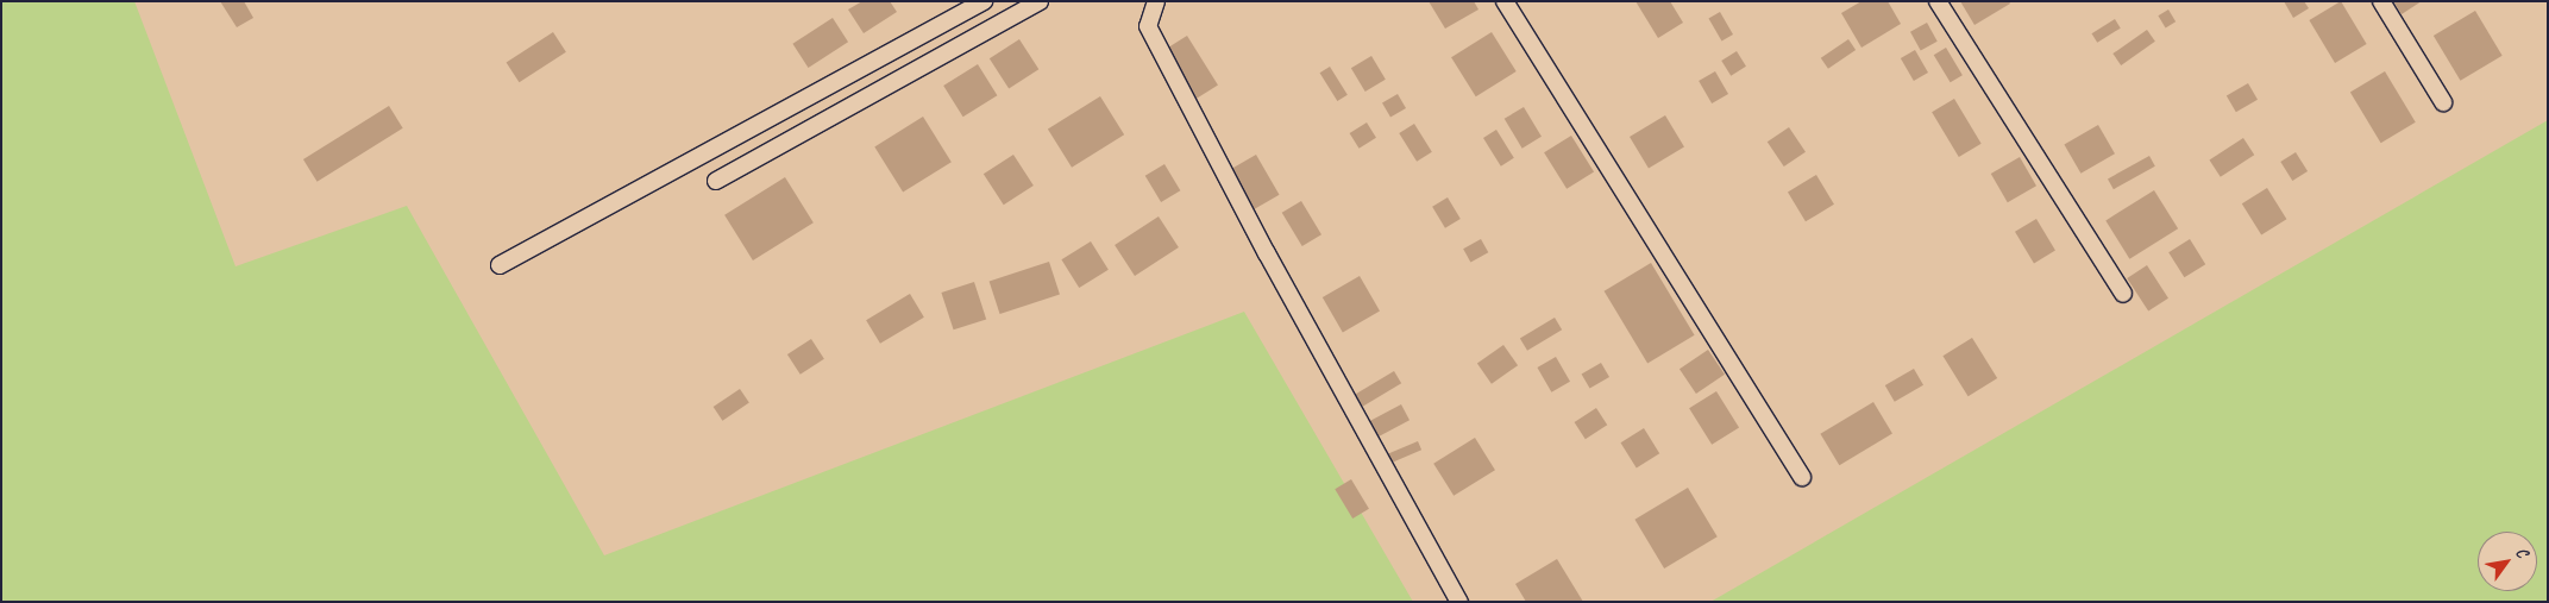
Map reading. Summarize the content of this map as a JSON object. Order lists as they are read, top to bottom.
{
  "north": "top right"
}
